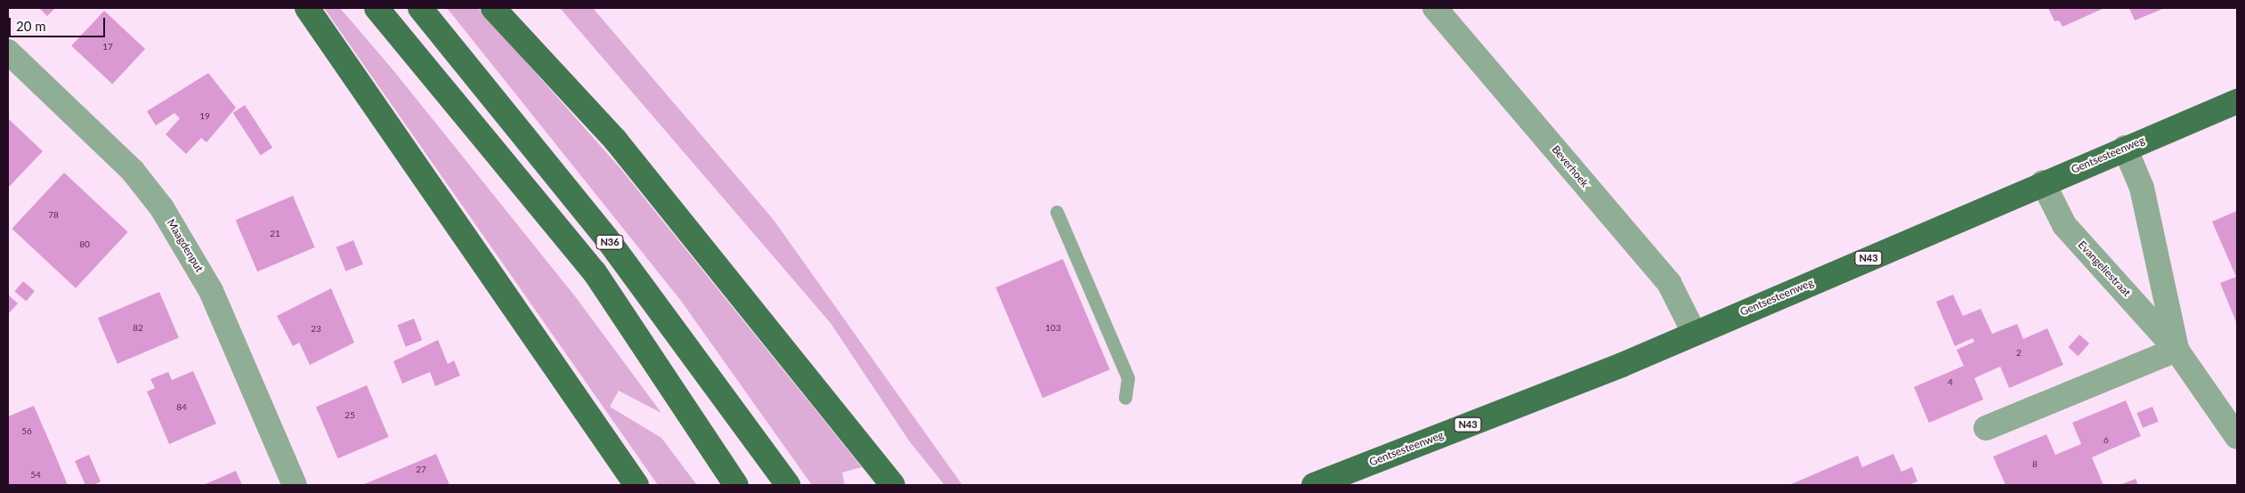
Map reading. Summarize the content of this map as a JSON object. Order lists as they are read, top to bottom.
{
  "streets": {
    "main road": ["Gentsesteenweg", "N36", "N43"],
    "street": ["Beverhoek", "Maagdenput", "Evangeliestraat"]
  },
  "crossings": [
    ["Gentsesteenweg", "Beverhoek"],
    ["Gentsesteenweg", "Evangeliestraat"]
  ],
  "house_numbers": [
    "17",
    "19",
    "78",
    "21",
    "80",
    "82",
    "103",
    "23",
    "2",
    "4",
    "84",
    "25",
    "56",
    "6",
    "8",
    "27",
    "54"
  ],
  "scale_bar": "20 m"
}
